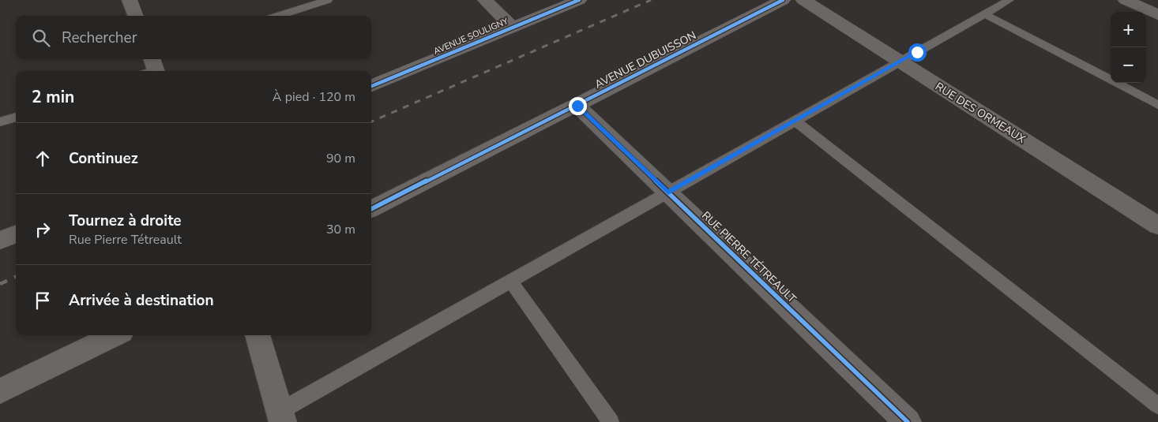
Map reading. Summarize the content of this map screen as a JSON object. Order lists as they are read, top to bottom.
{
  "streets": {
    "street": [
      "AVENUE SOULIGNY",
      "AVENUE DUBUISSON",
      "RUE DES ORMEAUX",
      "RUE PIERRE TÉTREAULT"
    ]
  },
  "crossings": [
    ["AVENUE DUBUISSON", "RUE PIERRE TÉTREAULT"]
  ],
  "page": {
    "map_buttons": ["+", "−"],
    "search": "Rechercher",
    "heading": ["2 min", "À pied · 120 m"],
    "list": [
      ["Continuez", "90 m"],
      ["Tournez à droite", "Rue Pierre Tétreault", "30 m"],
      "Arrivée à destination"
    ]
  }
}
